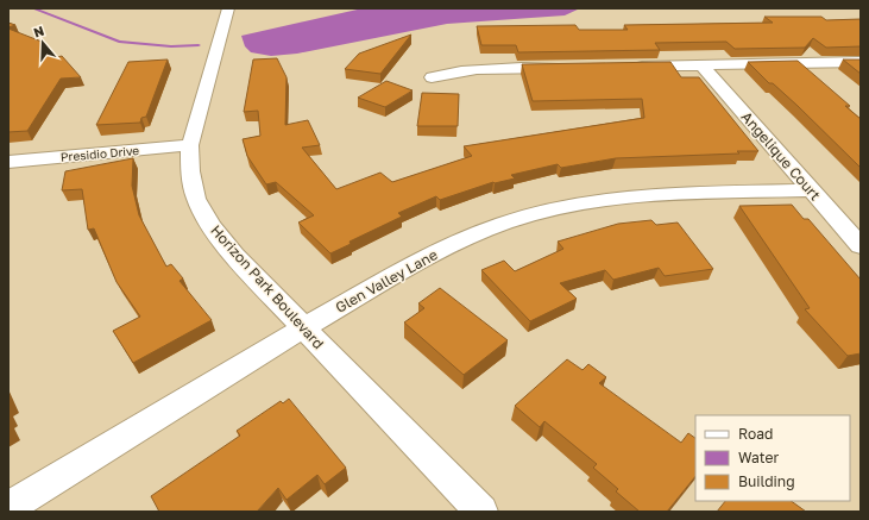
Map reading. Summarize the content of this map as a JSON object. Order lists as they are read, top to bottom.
{
  "streets": {
    "street": [
      "Presidio Drive",
      "Angelique Court",
      "Glen Valley Lane",
      "Horizon Park Boulevard"
    ]
  },
  "crossings": [
    ["Presidio Drive", "Horizon Park Boulevard"],
    ["Angelique Court", "Glen Valley Lane"],
    ["Glen Valley Lane", "Horizon Park Boulevard"]
  ],
  "legend": ["Road", "Water", "Building"],
  "north": "top"
}
